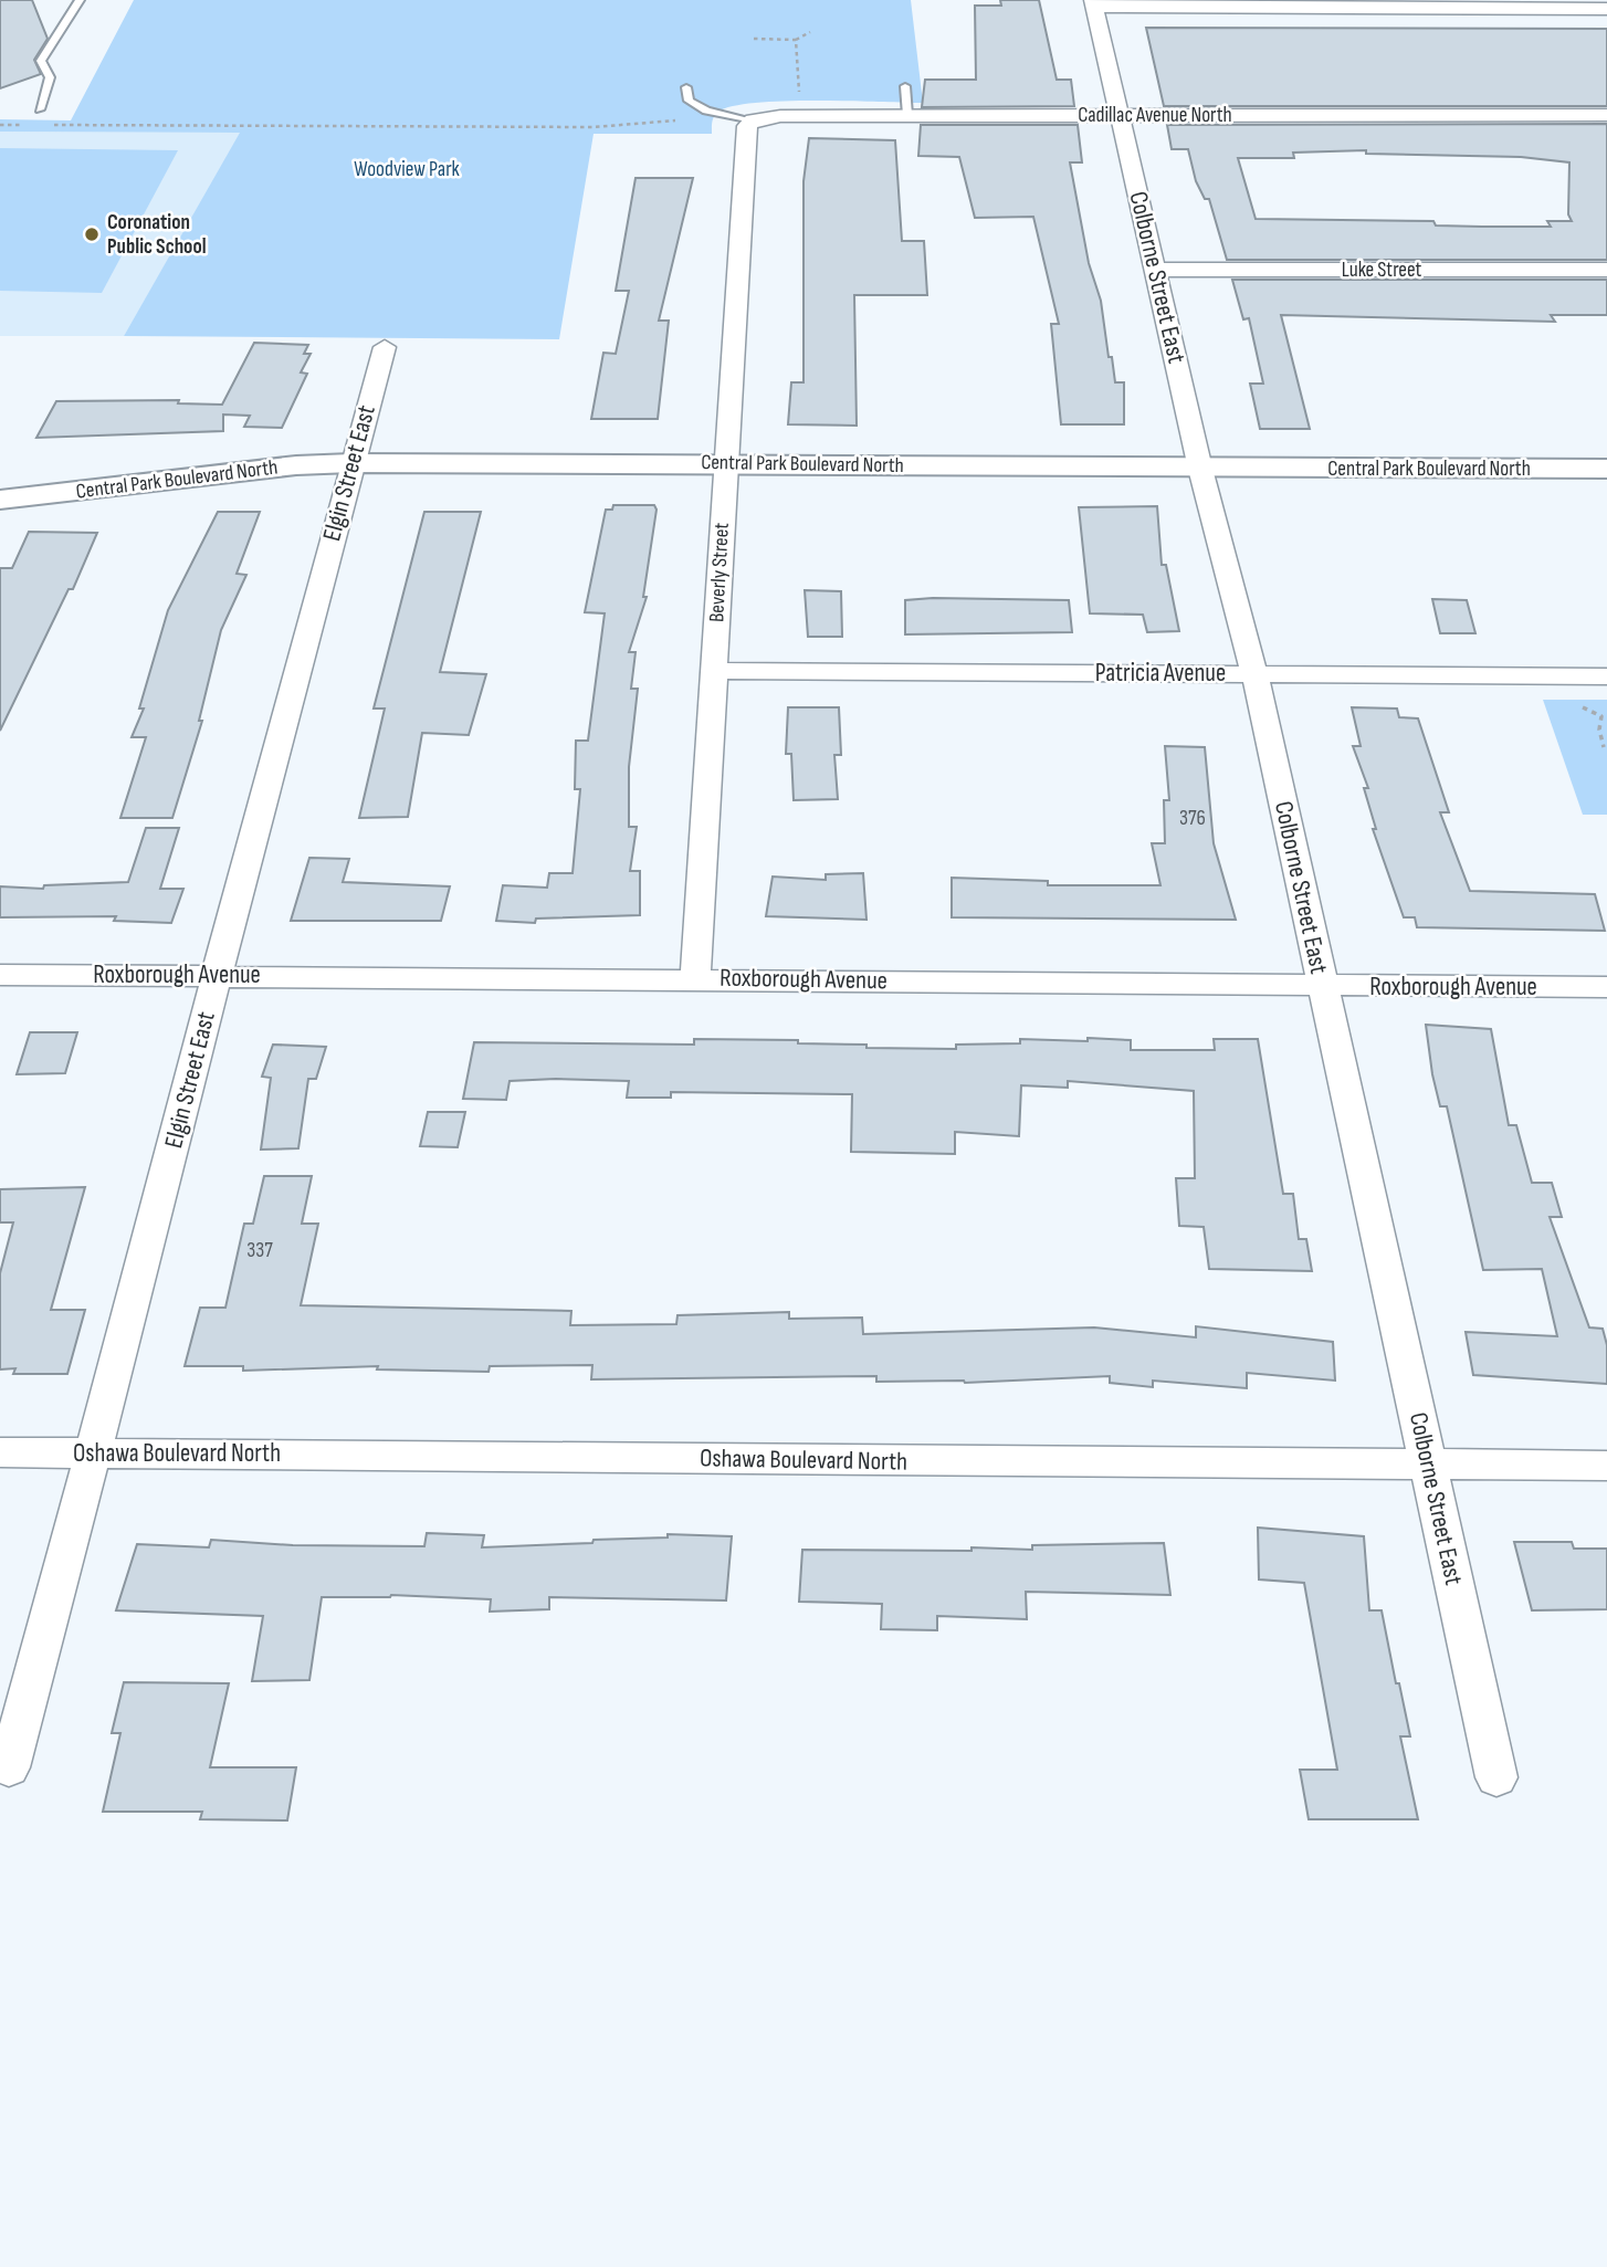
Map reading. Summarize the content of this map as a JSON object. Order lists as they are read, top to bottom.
{
  "streets": {
    "street": [
      "Cadillac Avenue North",
      "Luke Street",
      "Colborne Street East",
      "Central Park Boulevard North",
      "Elgin Street East",
      "Beverly Street",
      "Patricia Avenue",
      "Roxborough Avenue",
      "Oshawa Boulevard North"
    ]
  },
  "crossings": [
    ["Cadillac Avenue North", "Colborne Street East"],
    ["Cadillac Avenue North", "Beverly Street"],
    ["Luke Street", "Colborne Street East"],
    ["Colborne Street East", "Central Park Boulevard North"],
    ["Colborne Street East", "Patricia Avenue"],
    ["Colborne Street East", "Roxborough Avenue"],
    ["Colborne Street East", "Oshawa Boulevard North"],
    ["Central Park Boulevard North", "Elgin Street East"],
    ["Central Park Boulevard North", "Beverly Street"],
    ["Elgin Street East", "Roxborough Avenue"],
    ["Elgin Street East", "Oshawa Boulevard North"],
    ["Beverly Street", "Patricia Avenue"],
    ["Beverly Street", "Roxborough Avenue"]
  ],
  "parks": ["Woodview Park"],
  "places": ["Coronation Public School"],
  "house_numbers": ["376", "337"]
}
